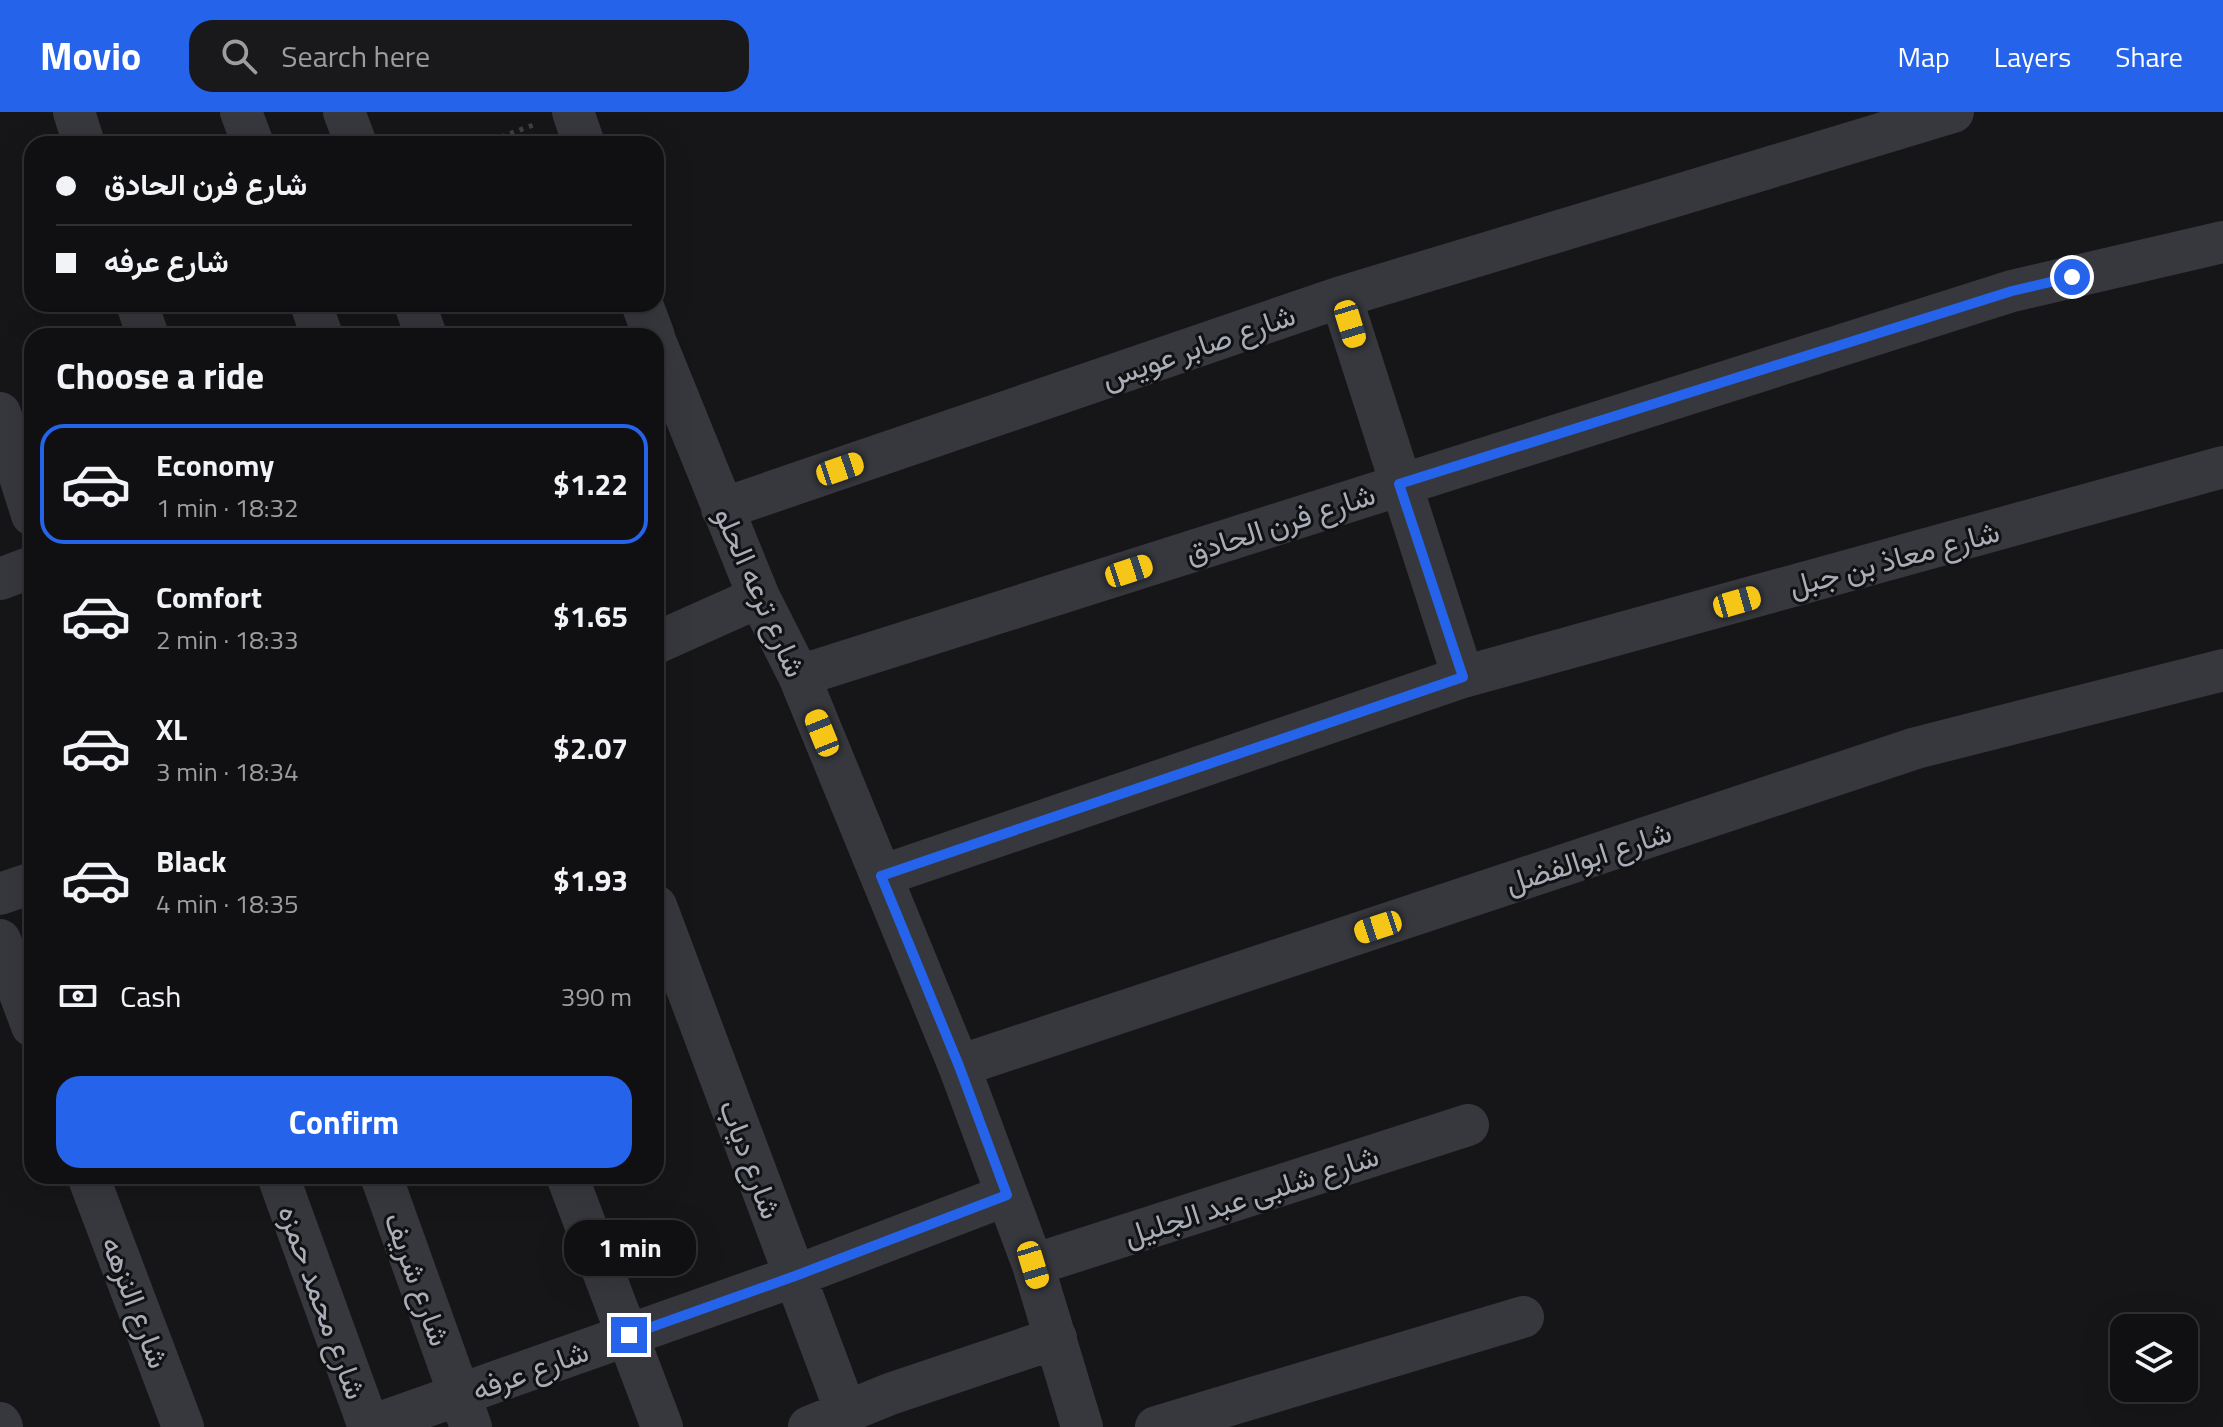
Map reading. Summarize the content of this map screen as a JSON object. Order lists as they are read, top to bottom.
{
  "streets": {
    "street": [
      "شارع صابر عويس",
      "شارع فرن الحادق",
      "شارع معاذ بن جبل",
      "شارع ترعه الحلو",
      "شارع ابوالفضل",
      "شارع دياب",
      "شارع شلبى عبد الجليل",
      "شارع شريف",
      "شارع النزهه",
      "شارع محمد حمزه",
      "شارع عرفه"
    ]
  },
  "crossings": [
    ["شارع صابر عويس", "شارع ترعه الحلو"],
    ["شارع فرن الحادق", "شارع ترعه الحلو"],
    ["شارع معاذ بن جبل", "شارع ترعه الحلو"],
    ["شارع ترعه الحلو", "شارع ابوالفضل"],
    ["شارع ترعه الحلو", "شارع شلبى عبد الجليل"],
    ["شارع ترعه الحلو", "شارع عرفه"],
    ["شارع دياب", "شارع عرفه"],
    ["شارع شريف", "شارع عرفه"],
    ["شارع محمد حمزه", "شارع عرفه"]
  ],
  "page": {
    "header": "Movio",
    "search": "Search here",
    "nav": ["Map", "Layers", "Share"],
    "banner": ["شارع فرن الحادق", "شارع عرفه"],
    "heading": "Choose a ride",
    "list": [
      {
        "name": "Economy",
        "note": "1 min · 18:32",
        "value": "$1.22"
      },
      {
        "name": "Comfort",
        "note": "2 min · 18:33",
        "value": "$1.65"
      },
      {
        "name": "XL",
        "note": "3 min · 18:34",
        "value": "$2.07"
      },
      {
        "name": "Black",
        "note": "4 min · 18:35",
        "value": "$1.93"
      }
    ],
    "pay": ["Cash", "390 m"],
    "buttons": "Confirm",
    "bubble": "1 min"
  }
}
